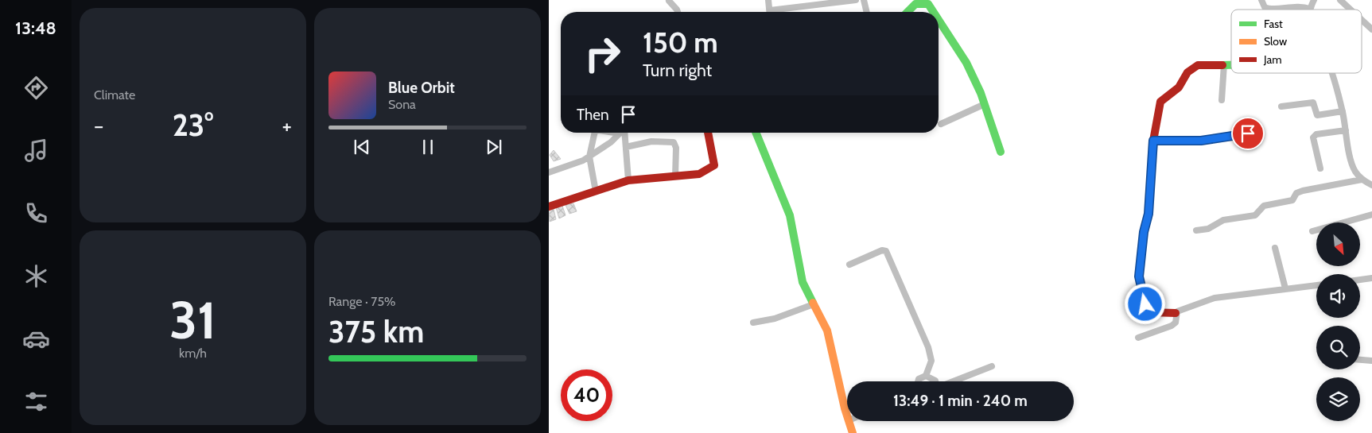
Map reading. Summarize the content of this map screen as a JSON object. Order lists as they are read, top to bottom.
{
  "legend": ["Fast", "Slow", "Jam"],
  "north": "bottom right",
  "page": {
    "tabs": "13:48",
    "tile": [
      "Climate",
      ["31", "km/h"],
      ["Range · 75%", "375 km"]
    ],
    "turn": ["150 m", "Turn right"],
    "song": ["Blue Orbit", "Sona"],
    "then": "Then",
    "heat": ["−", "23°", "+"],
    "limit": "40",
    "trip": "13:49 · 1 min · 240 m"
  }
}
